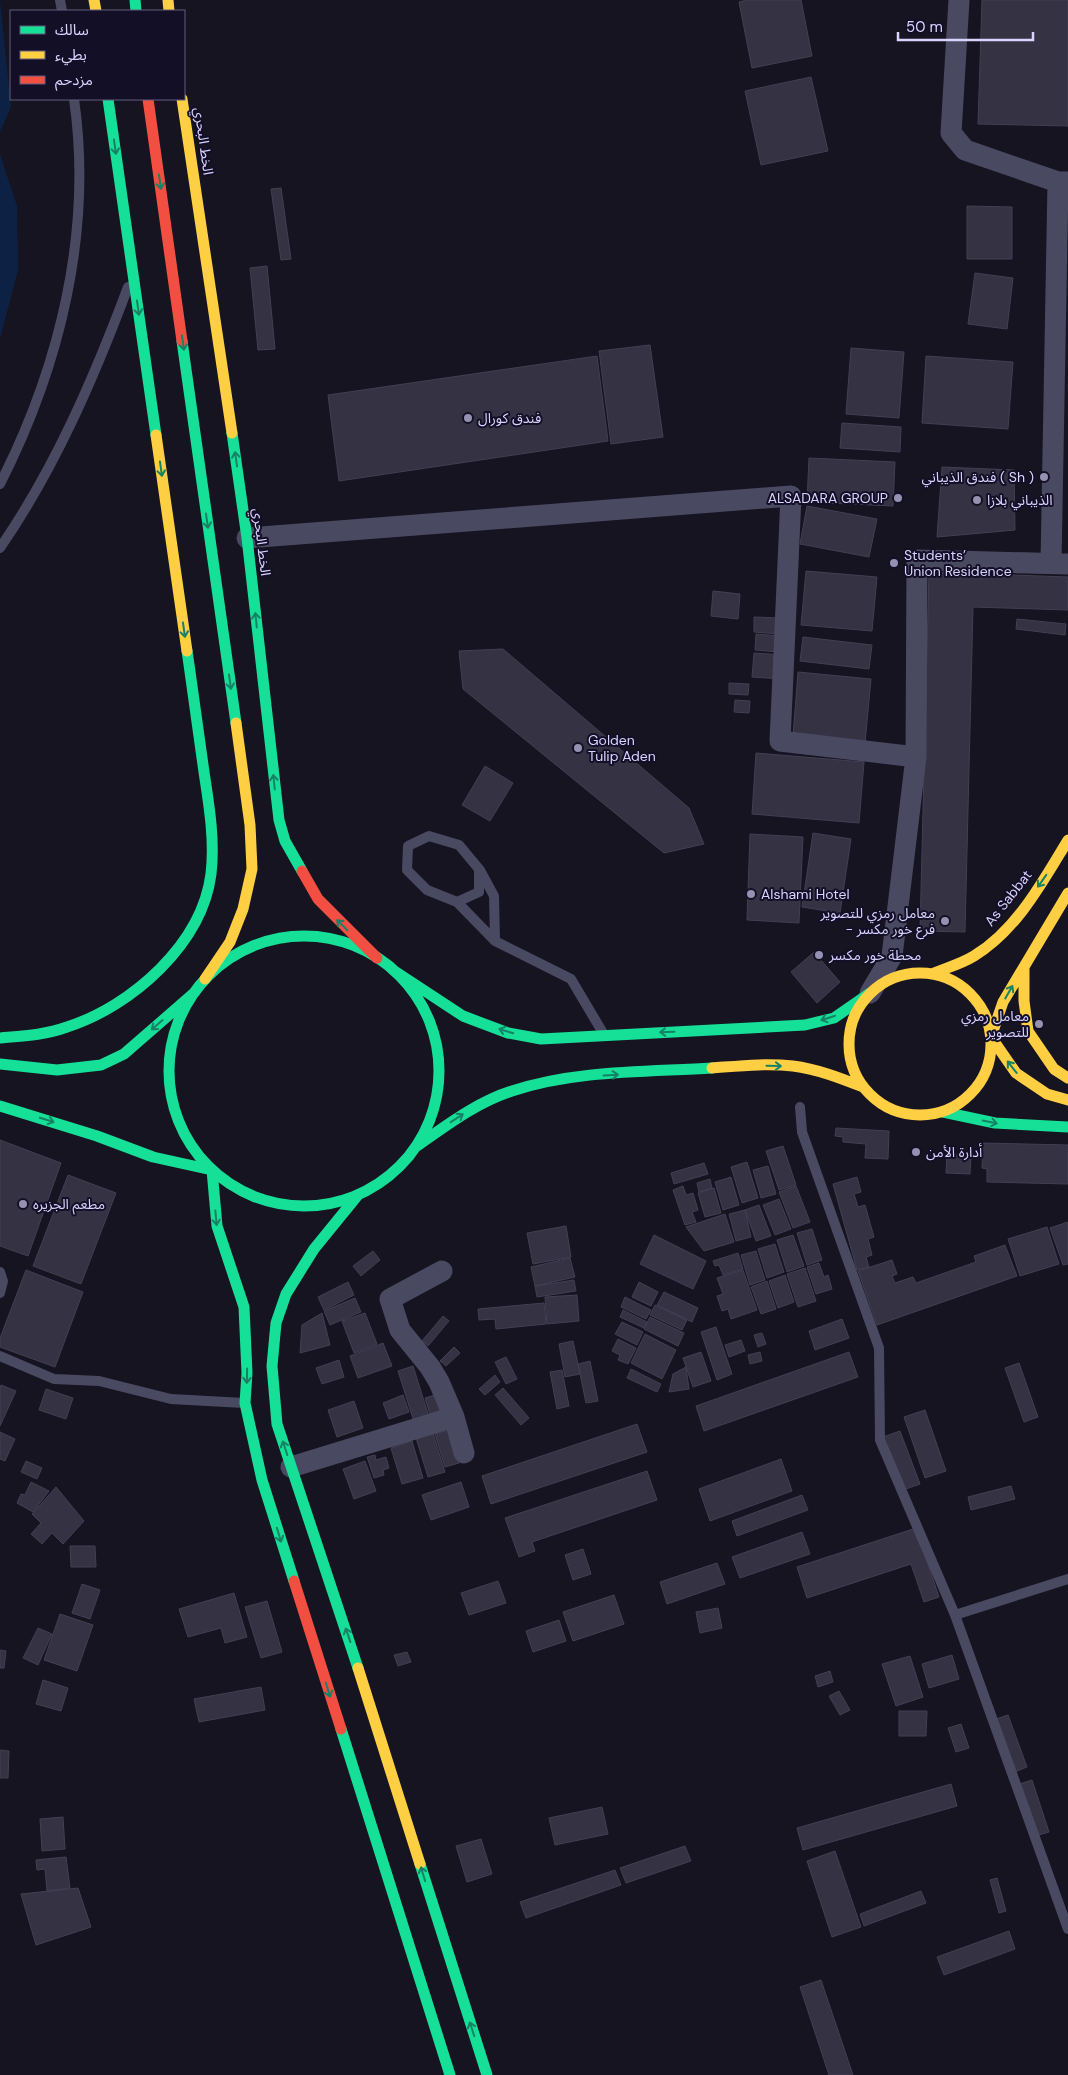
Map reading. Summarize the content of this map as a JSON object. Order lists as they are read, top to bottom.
{
  "streets": {
    "main road": ["الخط البحري", "As Sabbat"]
  },
  "places": [
    "فندق كورال",
    "فندق الذيباني ( Sh )",
    "ALSADARA GROUP",
    "الذيباني بلازا",
    "Students’ Union Residence",
    "Golden Tulip Aden",
    "Alshami Hotel",
    "معامل رمزي للتصوير - فرع خور مكسر",
    "محطة خور مكسر",
    "معامل رمزي للتصوير",
    "أدارة الأمن",
    "مطعم الجزيره"
  ],
  "legend": ["سالك", "بطيء", "مزدحم"],
  "scale_bar": "50 m"
}
